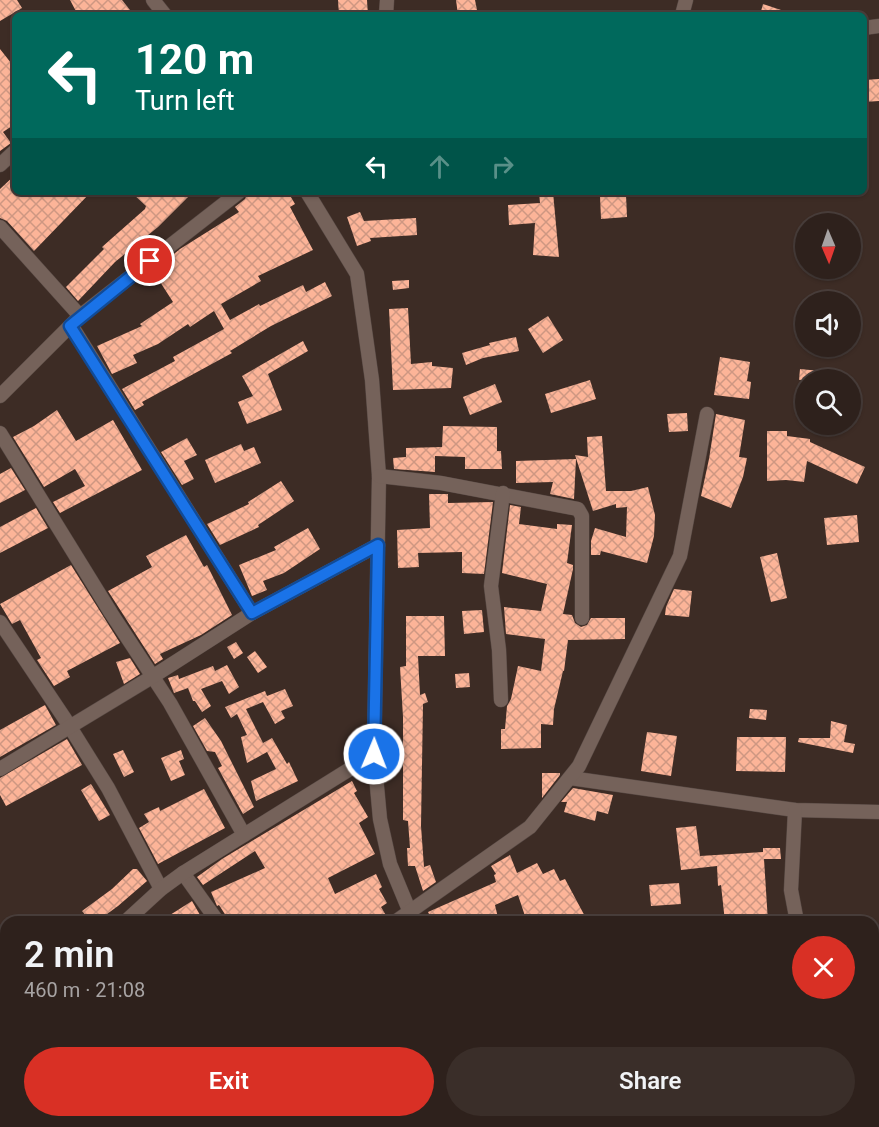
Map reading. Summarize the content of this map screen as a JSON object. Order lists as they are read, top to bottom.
{
  "north": "bottom",
  "page": {
    "turn": ["120 m", "Turn left"],
    "heading": ["2 min", "460 m · 21:08"],
    "buttons": ["Exit", "Share"]
  }
}
